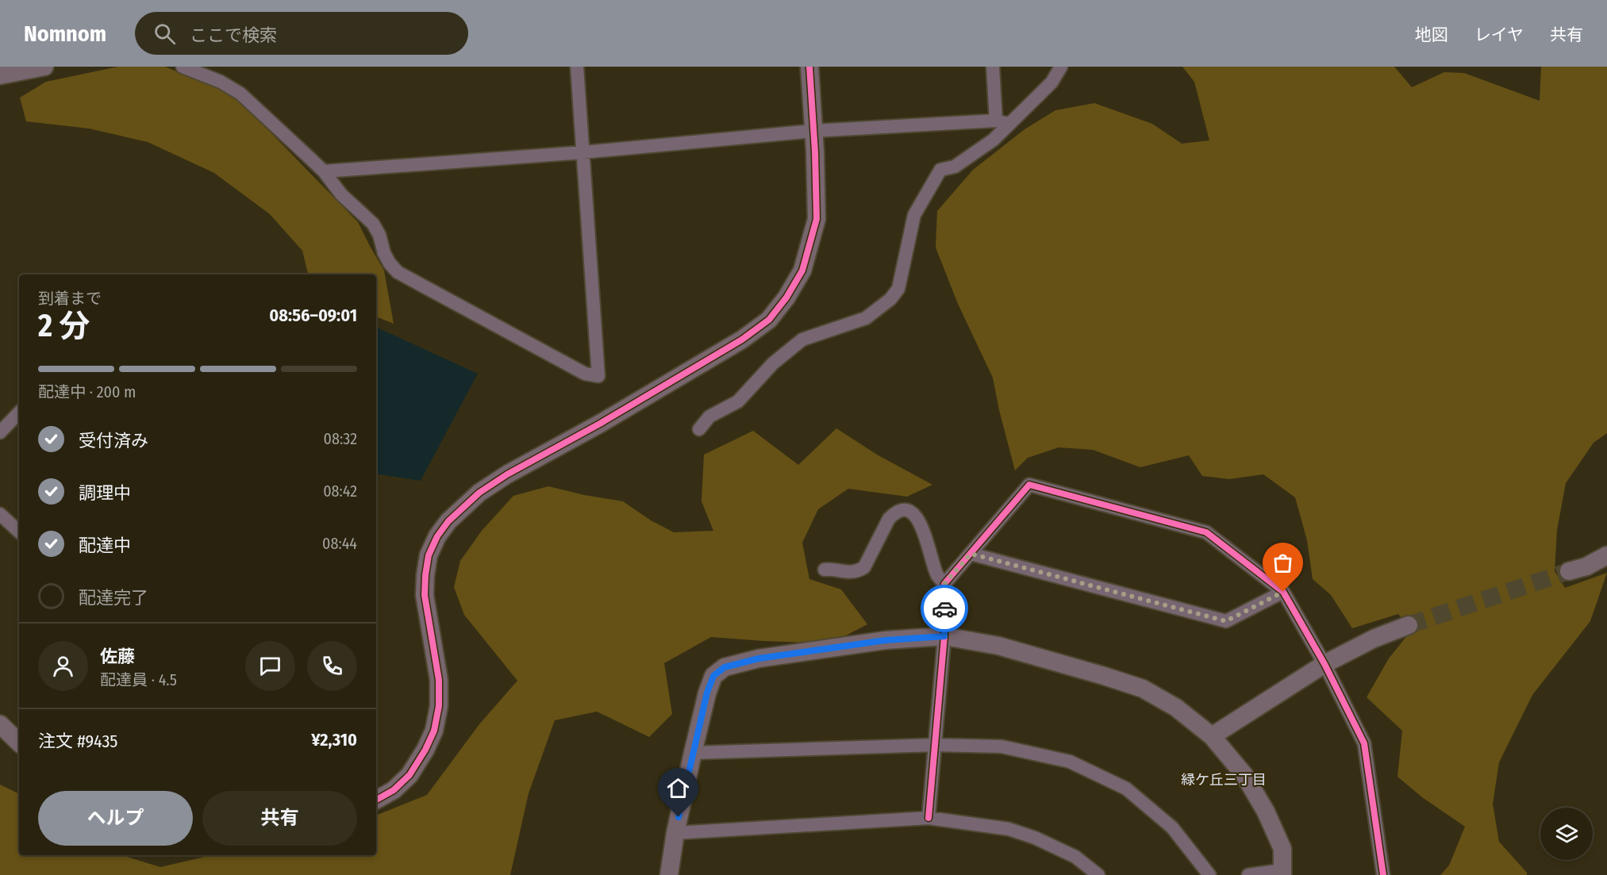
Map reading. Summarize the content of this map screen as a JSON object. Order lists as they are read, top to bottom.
{
  "districts": ["緑ケ丘三丁目"],
  "page": {
    "header": "Nomnom",
    "search": "ここで検索",
    "nav": ["地図", "レイヤ", "共有"],
    "heading": ["2 分", "到着まで", "08:56–09:01"],
    "panel": [
      "佐藤",
      "配達員 · 4.5",
      "注文 #9435",
      "¥2,310"
    ],
    "bar": "配達中 · 200 m",
    "list": [
      ["受付済み", "08:32"],
      ["調理中", "08:42"],
      ["配達中", "08:44"],
      "配達完了"
    ],
    "buttons": ["ヘルプ", "共有"]
  }
}
